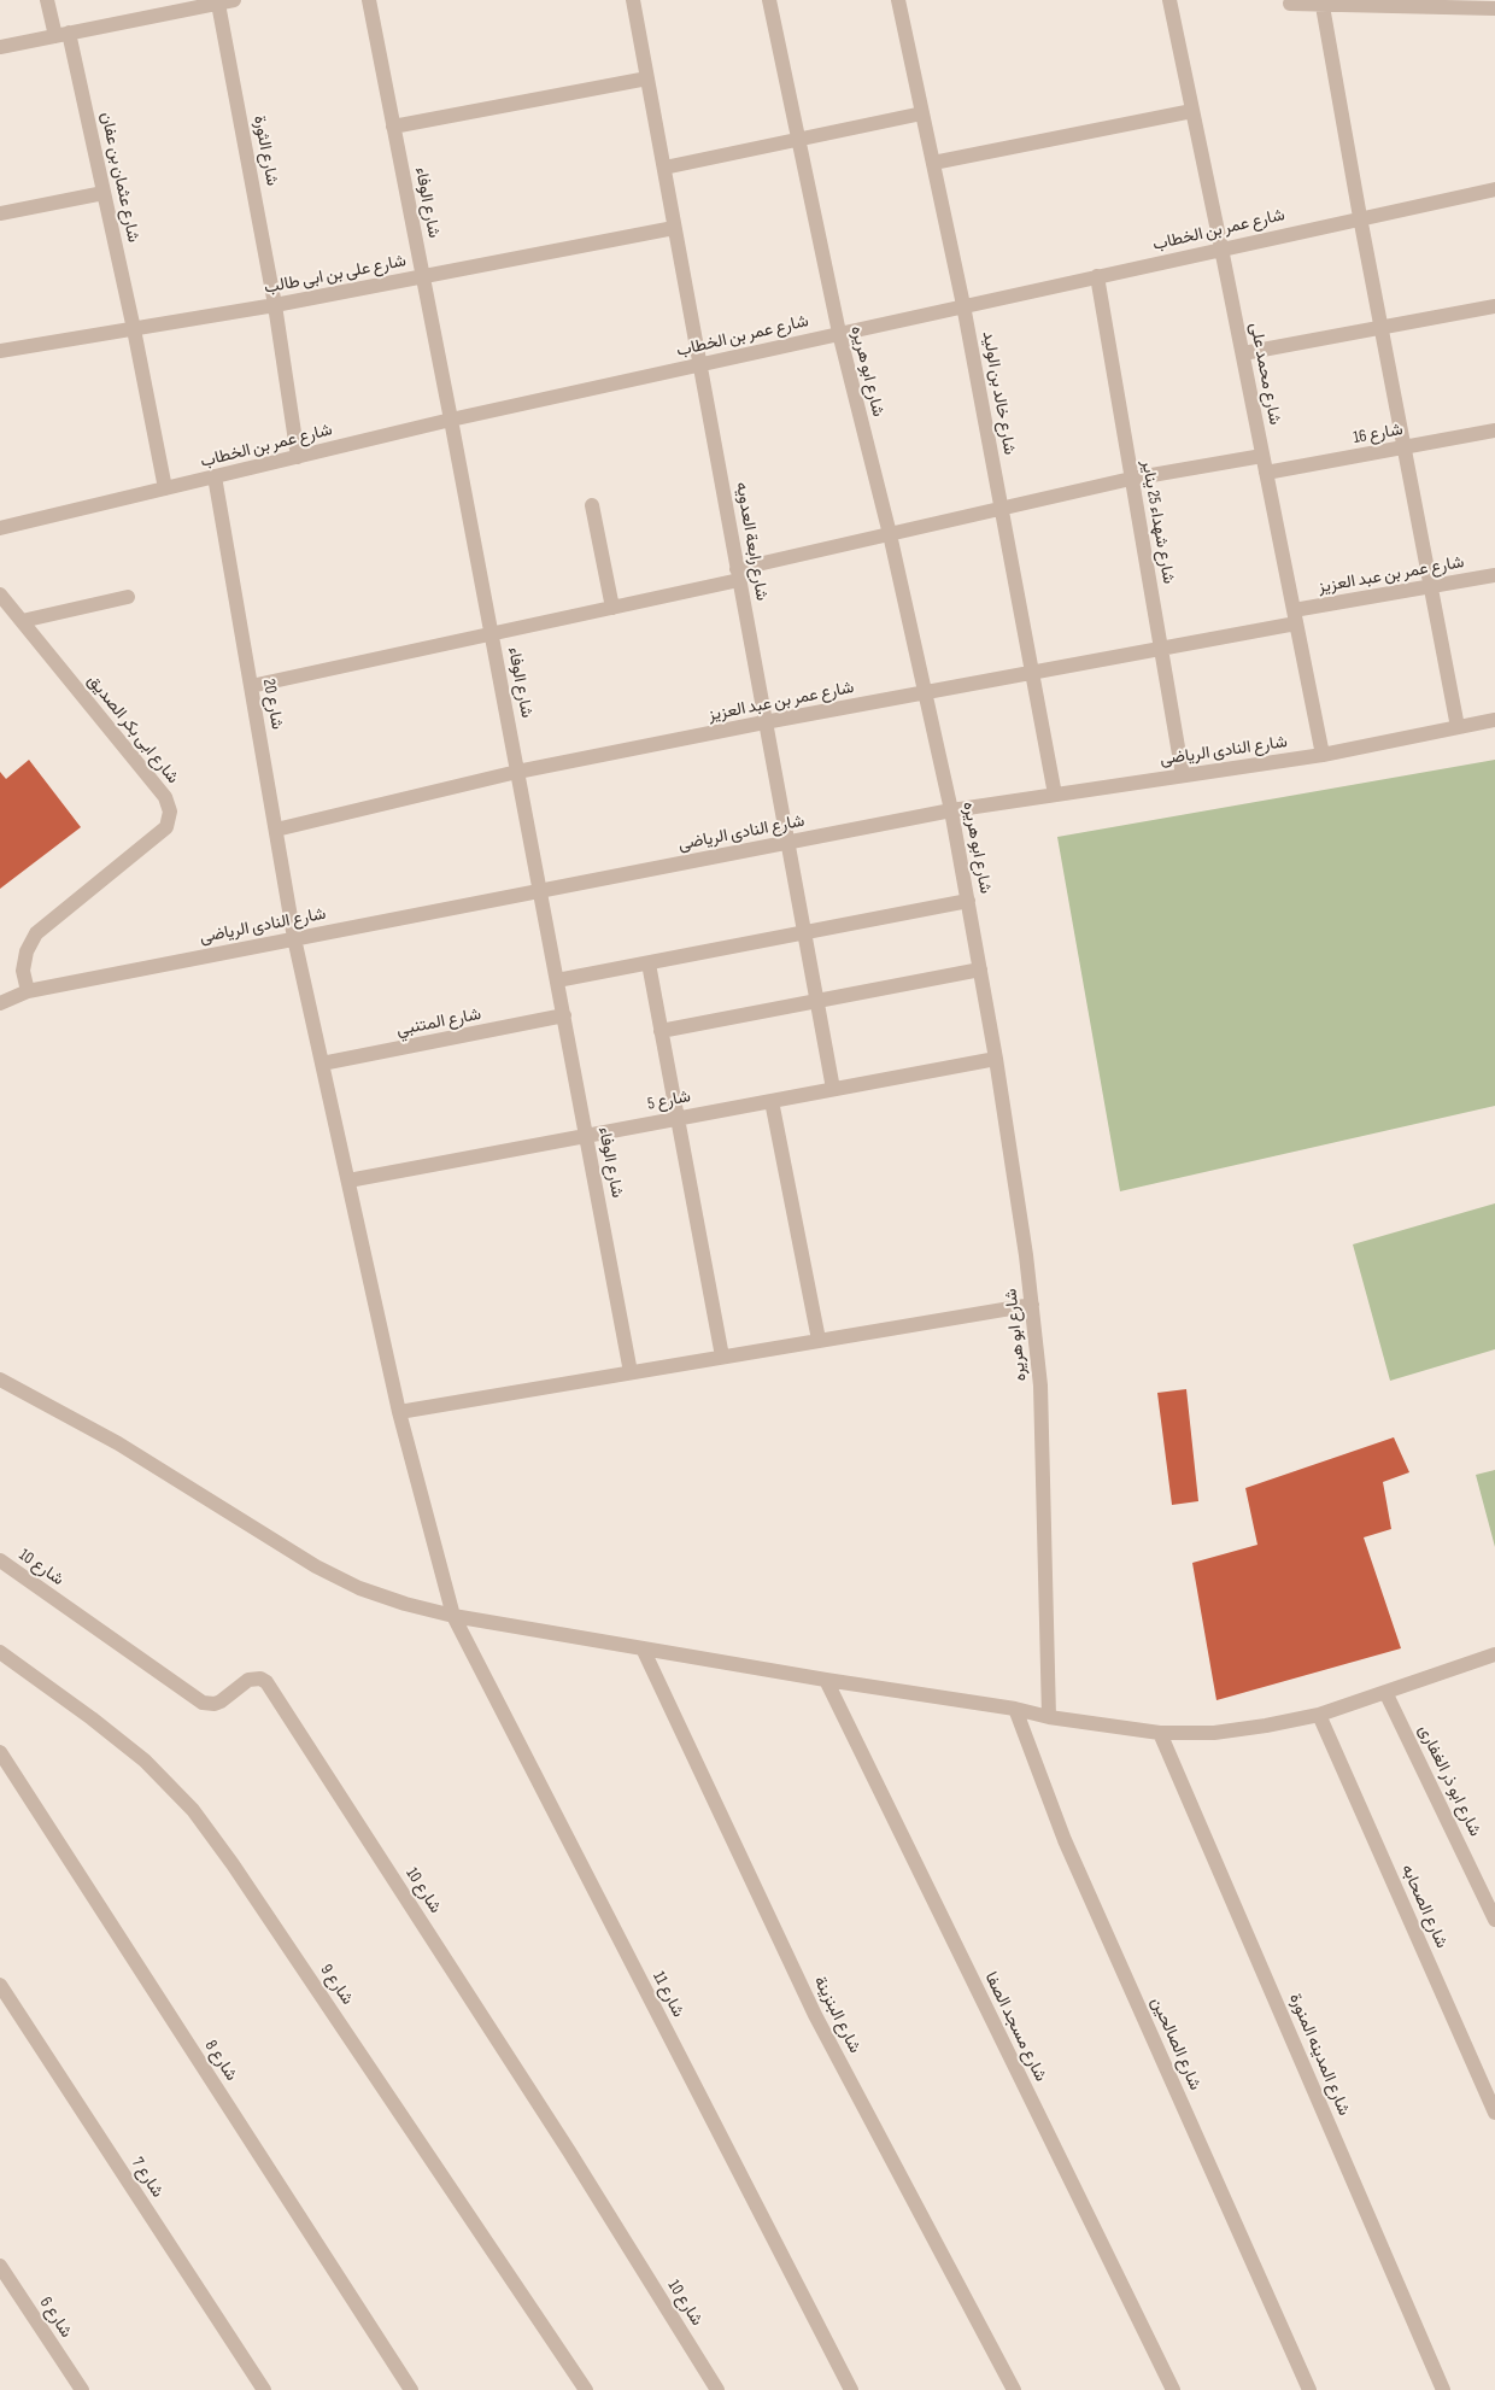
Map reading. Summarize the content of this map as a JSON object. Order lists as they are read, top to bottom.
{
  "streets": {
    "street": [
      "شارع الثورة",
      "شارع عثمان بن عفان",
      "شارع الوفاء",
      "شارع عمر بن الخطاب",
      "شارع على بن ابى طالب",
      "شارع ابو هريره",
      "شارع محمد على",
      "شارع خالد بن الوليد",
      "شارع 16",
      "شارع شهداء 25 يناير",
      "شارع رابعة العدويه",
      "شارع عمر بن عبد العزيز",
      "شارع 20",
      "شارع ابى بكر الصديق",
      "شارع النادى الرياضى",
      "شارع المتنبي",
      "شارع 5",
      "شارع 10",
      "شارع ابو ذر الغفارى",
      "شارع الصحابه",
      "شارع 9",
      "شارع 11",
      "شارع البنزينة",
      "شارع مسجد الصفا",
      "شارع الصالحين",
      "شارع المدينه المنورة",
      "شارع 8",
      "شارع 7",
      "شارع 6"
    ]
  },
  "crossings": [
    ["شارع الثورة", "شارع عمر بن الخطاب"],
    ["شارع الثورة", "شارع على بن ابى طالب"],
    ["شارع عثمان بن عفان", "شارع عمر بن الخطاب"],
    ["شارع عثمان بن عفان", "شارع على بن ابى طالب"],
    ["شارع الوفاء", "شارع عمر بن الخطاب"],
    ["شارع الوفاء", "شارع على بن ابى طالب"],
    ["شارع الوفاء", "شارع عمر بن عبد العزيز"],
    ["شارع الوفاء", "شارع النادى الرياضى"],
    ["شارع الوفاء", "شارع المتنبي"],
    ["شارع الوفاء", "شارع 5"],
    ["شارع عمر بن الخطاب", "شارع ابو هريره"],
    ["شارع عمر بن الخطاب", "شارع محمد على"],
    ["شارع عمر بن الخطاب", "شارع خالد بن الوليد"],
    ["شارع عمر بن الخطاب", "شارع شهداء 25 يناير"],
    ["شارع عمر بن الخطاب", "شارع رابعة العدويه"],
    ["شارع عمر بن الخطاب", "شارع 20"],
    ["شارع على بن ابى طالب", "شارع رابعة العدويه"],
    ["شارع ابو هريره", "شارع عمر بن عبد العزيز"],
    ["شارع ابو هريره", "شارع النادى الرياضى"],
    ["شارع ابو هريره", "شارع 5"],
    ["شارع محمد على", "شارع 16"],
    ["شارع محمد على", "شارع عمر بن عبد العزيز"],
    ["شارع محمد على", "شارع النادى الرياضى"],
    ["شارع خالد بن الوليد", "شارع عمر بن عبد العزيز"],
    ["شارع خالد بن الوليد", "شارع النادى الرياضى"],
    ["شارع شهداء 25 يناير", "شارع عمر بن عبد العزيز"],
    ["شارع شهداء 25 يناير", "شارع النادى الرياضى"],
    ["شارع رابعة العدويه", "شارع عمر بن عبد العزيز"],
    ["شارع رابعة العدويه", "شارع النادى الرياضى"],
    ["شارع رابعة العدويه", "شارع 5"],
    ["شارع عمر بن عبد العزيز", "شارع 20"],
    ["شارع 20", "شارع النادى الرياضى"],
    ["شارع 20", "شارع المتنبي"],
    ["شارع 20", "شارع 5"],
    ["شارع 20", "شارع 11"],
    ["شارع ابى بكر الصديق", "شارع النادى الرياضى"],
    ["شارع 5", "شارع 11"]
  ]
}
